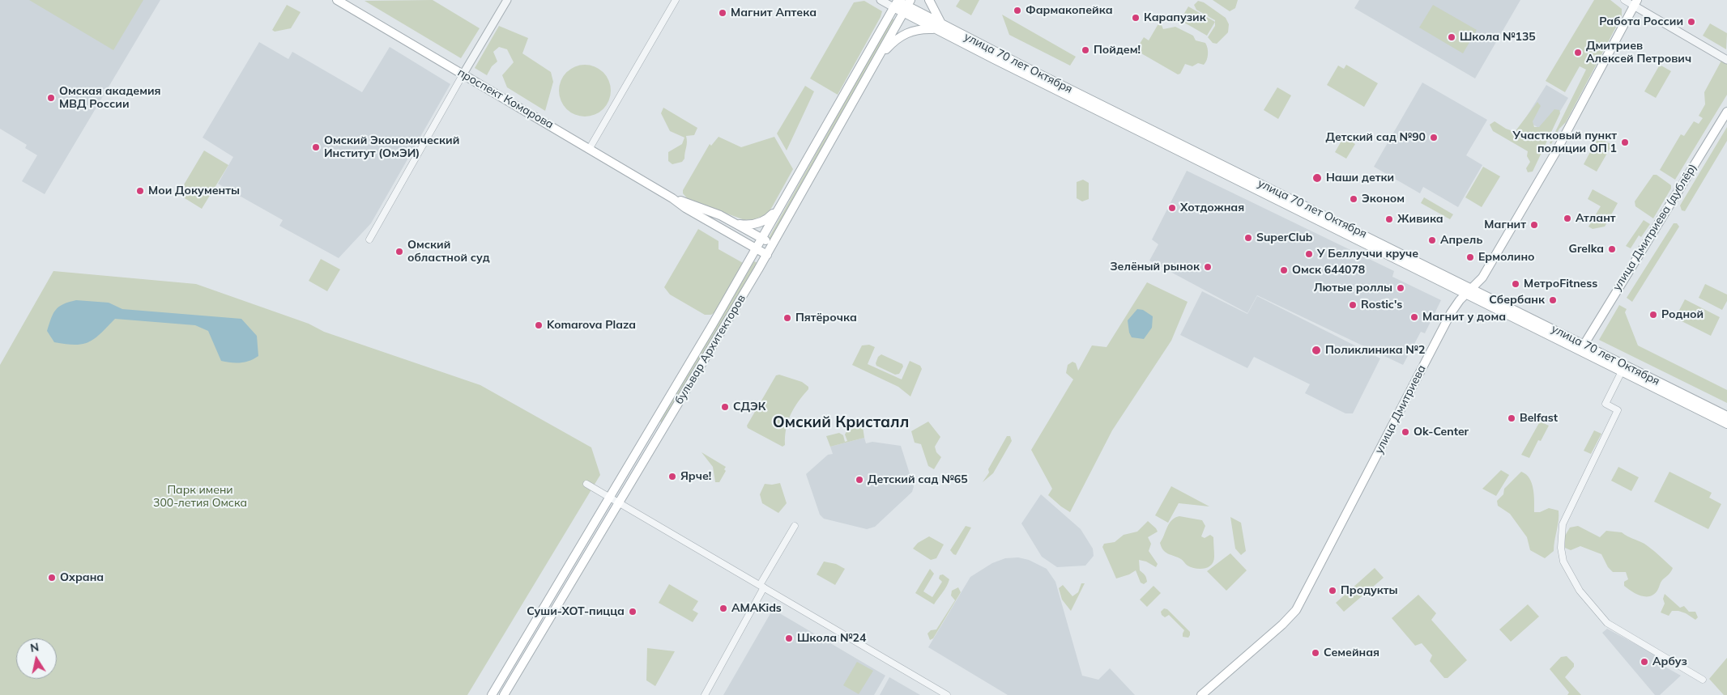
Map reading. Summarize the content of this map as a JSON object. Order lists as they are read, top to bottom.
{
  "streets": {
    "main road": [
      "улица 70 лет Октября",
      "проспект Комарова",
      "улица Дмитриева (дублёр)",
      "бульвар Архитекторов",
      "улица Дмитриева"
    ]
  },
  "crossings": [
    ["улица 70 лет Октября", "улица Дмитриева (дублёр)"],
    ["улица 70 лет Октября", "бульвар Архитекторов"],
    ["улица 70 лет Октября", "улица Дмитриева"],
    ["проспект Комарова", "бульвар Архитекторов"]
  ],
  "districts": ["Омский Кристалл"],
  "parks": ["Парк имени 300-летия Омска"],
  "places": [
    "Фармакопейка",
    "Магнит Аптека",
    "Карапузик",
    "Работа России",
    "Школа №135",
    "Пойдем!",
    "Дмитриев Алексей Петрович",
    "Омская академия МВД России",
    "Детский сад №90",
    "Участковый пункт полиции ОП 1",
    "Омский Экономический Институт (ОмЭИ)",
    "Наши детки",
    "Мои Документы",
    "Эконом",
    "Хотдожная",
    "Атлант",
    "Живика",
    "Магнит",
    "SuperClub",
    "Апрель",
    "Grelka",
    "Омский областной суд",
    "У Беллуччи круче",
    "Ермолино",
    "Зелёный рынок",
    "Омск 644078",
    "МетроFitness",
    "Лютые роллы",
    "Сбербанк",
    "Rostic's",
    "Родной",
    "Магнит у дома",
    "Пятёрочка",
    "Komarova Plaza",
    "Поликлиника №2",
    "СДЭК",
    "Belfast",
    "Ok-Center",
    "Ярче!",
    "Детский сад №65",
    "Охрана",
    "Продукты",
    "AMAKids",
    "Суши-ХОТ-пицца",
    "Школа №24",
    "Семейная",
    "Арбуз"
  ],
  "north": "top"
}
